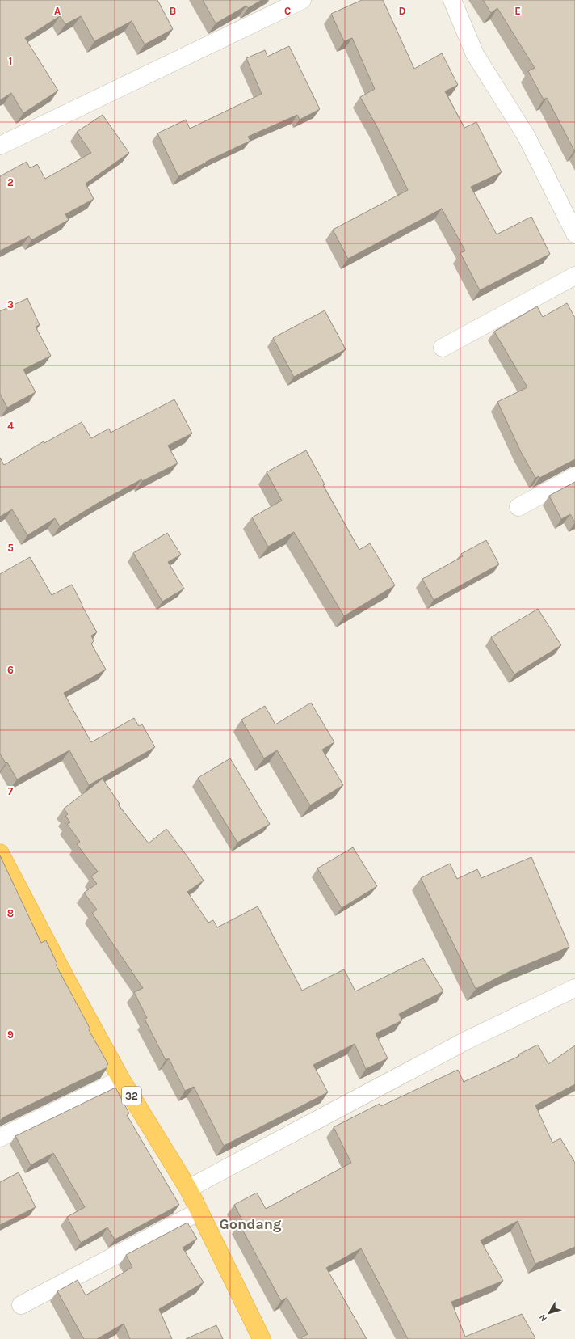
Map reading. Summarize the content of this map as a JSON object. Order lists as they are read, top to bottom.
{
  "streets": {
    "highway": ["32"]
  },
  "districts": ["Gondang"],
  "north": "bottom left",
  "grid": {
    "columns": [
      "A",
      "B",
      "C",
      "D",
      "E"
    ],
    "rows": [
      "1",
      "2",
      "3",
      "4",
      "5",
      "6",
      "7",
      "8",
      "9"
    ]
  }
}
